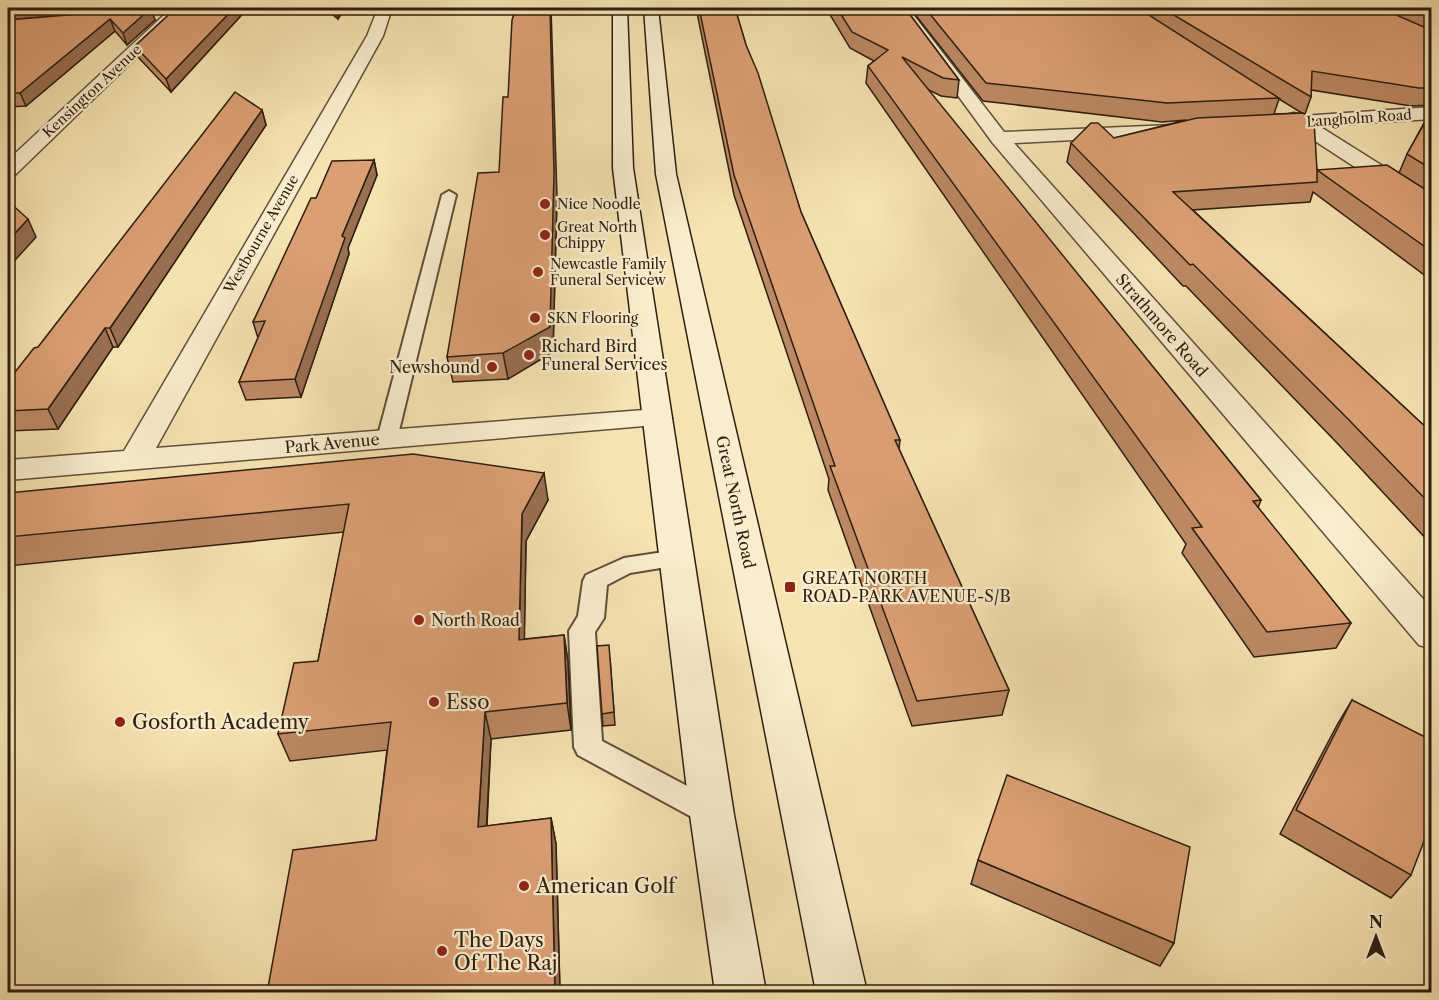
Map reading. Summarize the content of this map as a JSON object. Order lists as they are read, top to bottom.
{
  "streets": {
    "street": [
      "Kensington Avenue",
      "Langholm Road",
      "Westbourne Avenue",
      "Strathmore Road",
      "Park Avenue",
      "Great North Road"
    ]
  },
  "crossings": [
    ["Westbourne Avenue", "Park Avenue"]
  ],
  "places": {
    "other": [
      "Nice Noodle",
      "Great North Chippy",
      "Newcastle Family Funeral Servicew",
      "SKN Flooring",
      "Richard Bird Funeral Services",
      "Newshound",
      "North Road",
      "Esso",
      "Gosforth Academy",
      "American Golf",
      "The Days Of The Raj"
    ],
    "transit": ["GREAT NORTH ROAD-PARK AVENUE-S/B"]
  },
  "north": "top"
}
